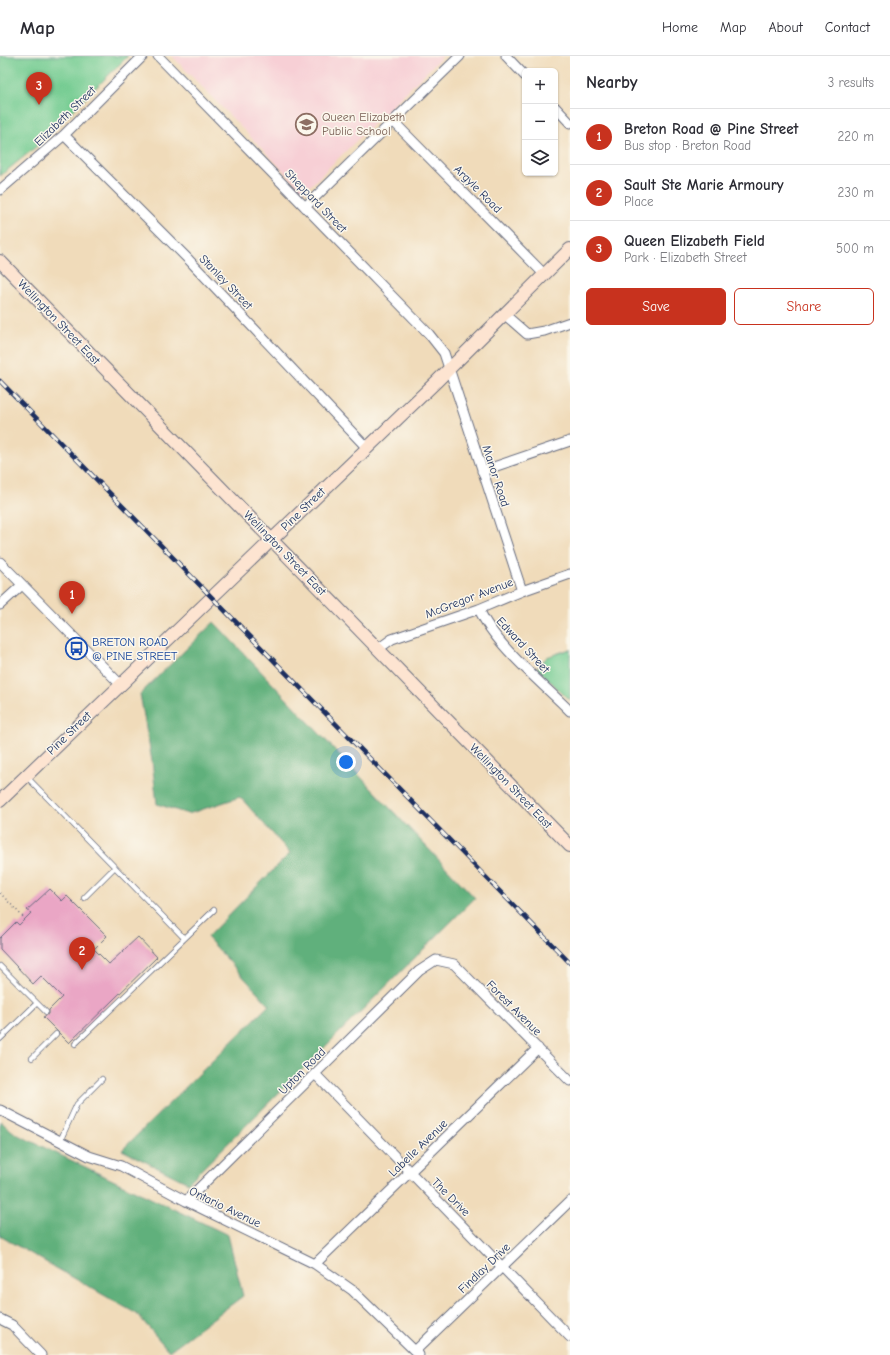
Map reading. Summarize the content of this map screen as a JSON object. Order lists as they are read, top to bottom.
{
  "streets": {
    "main road": ["Wellington Street East", "Pine Street"],
    "street": [
      "Elizabeth Street",
      "Argyle Road",
      "Sheppard Street",
      "Stanley Street",
      "Manor Road",
      "McGregor Avenue",
      "Edward Street",
      "Forest Avenue",
      "Upton Road",
      "Labelle Avenue",
      "The Drive",
      "Ontario Avenue",
      "Findlay Drive"
    ]
  },
  "crossings": [
    ["Elizabeth Street", "Stanley Street"],
    ["Argyle Road", "Pine Street"],
    ["Sheppard Street", "Manor Road"],
    ["Sheppard Street", "Pine Street"],
    ["Stanley Street", "Pine Street"],
    ["Wellington Street East", "Pine Street"],
    ["Wellington Street East", "McGregor Avenue"],
    ["Manor Road", "Pine Street"],
    ["Manor Road", "McGregor Avenue"],
    ["McGregor Avenue", "Edward Street"],
    ["Forest Avenue", "Upton Road"],
    ["Forest Avenue", "Labelle Avenue"],
    ["Upton Road", "The Drive"],
    ["Upton Road", "Ontario Avenue"],
    ["Labelle Avenue", "The Drive"],
    ["Labelle Avenue", "Ontario Avenue"],
    ["The Drive", "Findlay Drive"],
    ["Ontario Avenue", "Findlay Drive"]
  ],
  "places": {
    "school or university": ["Queen Elizabeth Public School"],
    "bus stop": ["BRETON ROAD @ PINE STREET"]
  },
  "page": {
    "header": "Map",
    "nav": [
      "Home",
      "Map",
      "About",
      "Contact"
    ],
    "heading": ["Nearby", "3 results"],
    "map_buttons": ["+", "−"],
    "pins": ["3", "1", "2"],
    "list": [
      {
        "mark": "1",
        "name": "Breton Road @ Pine Street",
        "note": "Bus stop · Breton Road",
        "value": "220 m"
      },
      {
        "mark": "2",
        "name": "Sault Ste Marie Armoury",
        "note": "Place",
        "value": "230 m"
      },
      {
        "mark": "3",
        "name": "Queen Elizabeth Field",
        "note": "Park · Elizabeth Street",
        "value": "500 m"
      }
    ],
    "buttons": ["Save", "Share"]
  }
}
